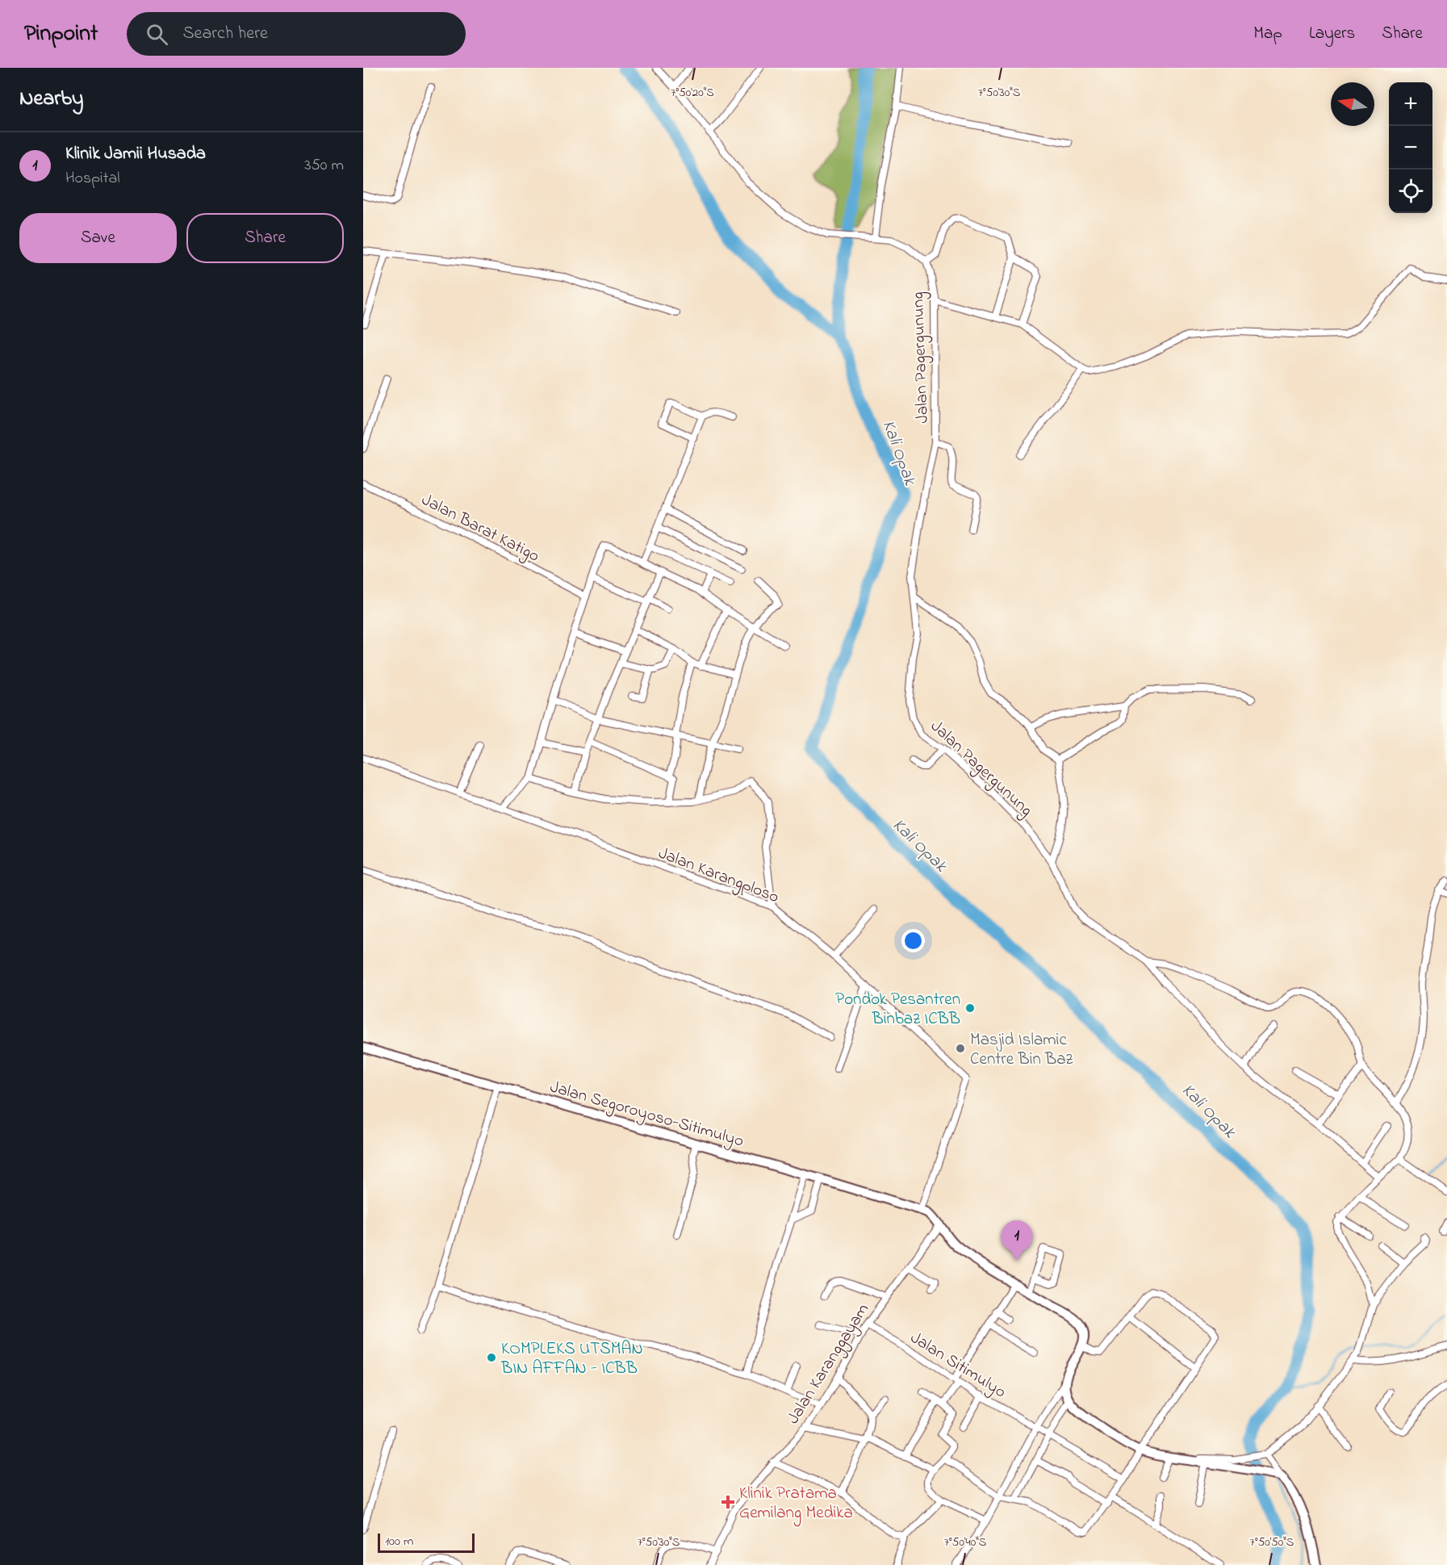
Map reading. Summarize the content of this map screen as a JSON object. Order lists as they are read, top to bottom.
{
  "streets": {
    "main road": ["Jalan Segoroyoso-Sitimulyo"],
    "street": [
      "Jalan Pagergunung",
      "Jalan Barat Katigo",
      "Jalan Karangploso",
      "Jalan Karanggayam",
      "Jalan Sitimulyo"
    ]
  },
  "crossings": [
    ["Jalan Karangploso", "Jalan Segoroyoso-Sitimulyo"],
    ["Jalan Karanggayam", "Jalan Sitimulyo"]
  ],
  "water": ["Kali Opak"],
  "places": {
    "other": ["Pondok Pesantren Binbaz ICBB", "Masjid Islamic Centre Bin Baz", "KOMPLEKS UTSMAN BIN AFFAN - ICBB"],
    "health": ["Klinik Pratama Gemilang Medika"]
  },
  "scale_bar": "100 m",
  "north": "left",
  "page": {
    "header": "Pinpoint",
    "search": "Search here",
    "nav": ["Map", "Layers", "Share"],
    "heading": "Nearby",
    "map_buttons": ["+", "−"],
    "list": [
      {
        "mark": "1",
        "name": "Klinik Jamii Husada",
        "note": "Hospital",
        "value": "350 m"
      }
    ],
    "buttons": ["Save", "Share"],
    "pins": "1",
    "scale": "100 m"
  },
  "coordinates": [
    "7°50'20\"S",
    "7°50'30\"S",
    "7°50'40\"S",
    "7°50'50\"S"
  ]
}
